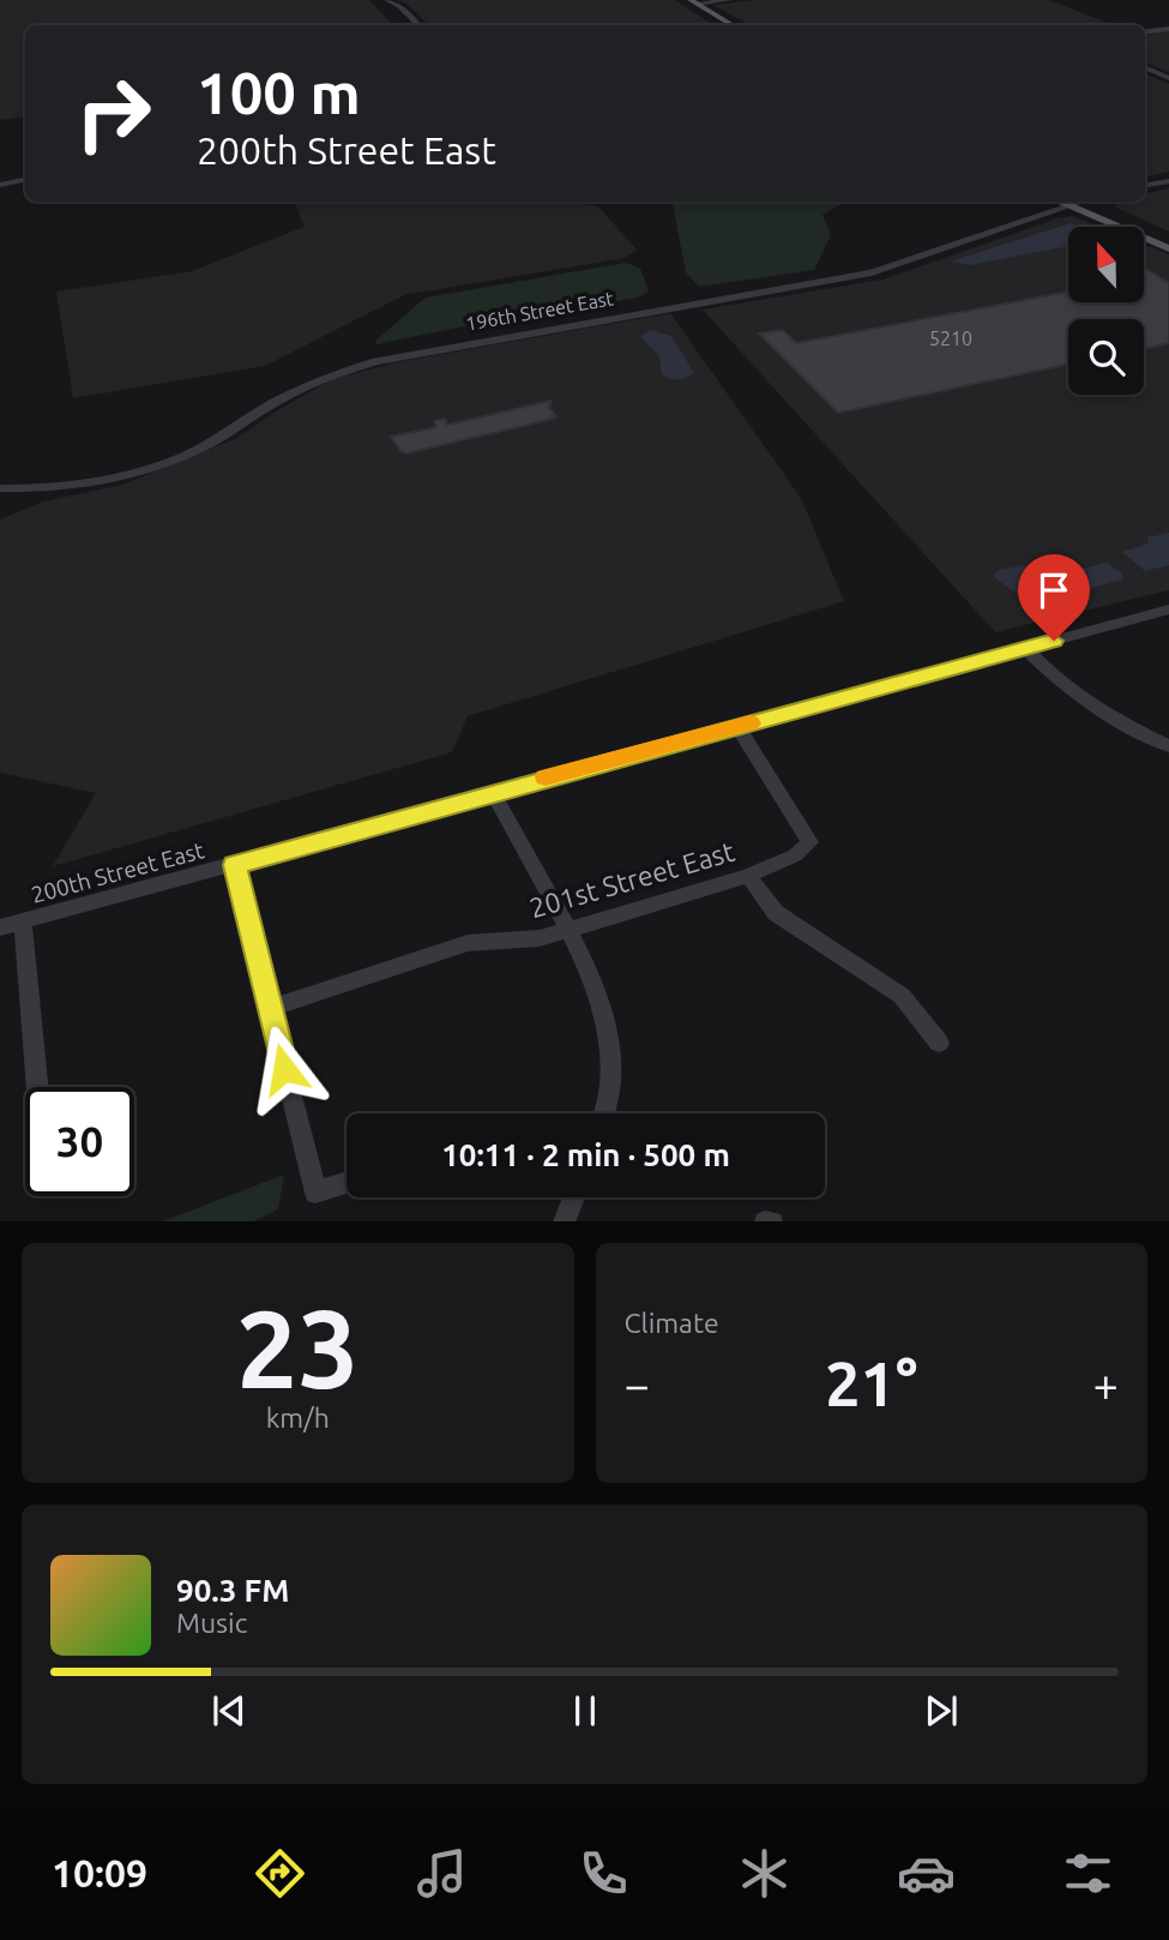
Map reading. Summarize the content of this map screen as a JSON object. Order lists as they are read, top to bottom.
{
  "streets": {
    "street": ["196th Street East", "200th Street East", "201st Street East"]
  },
  "crossings": [
    ["200th Street East", "201st Street East"]
  ],
  "house_numbers": ["5210"],
  "north": "top",
  "page": {
    "turn": ["100 m", "200th Street East"],
    "limit": "30",
    "trip": "10:11 · 2 min · 500 m",
    "tile": [
      ["23", "km/h"],
      "Climate"
    ],
    "heat": ["−", "21°", "+"],
    "song": ["90.3 FM", "Music"],
    "tabs": "10:09"
  }
}
